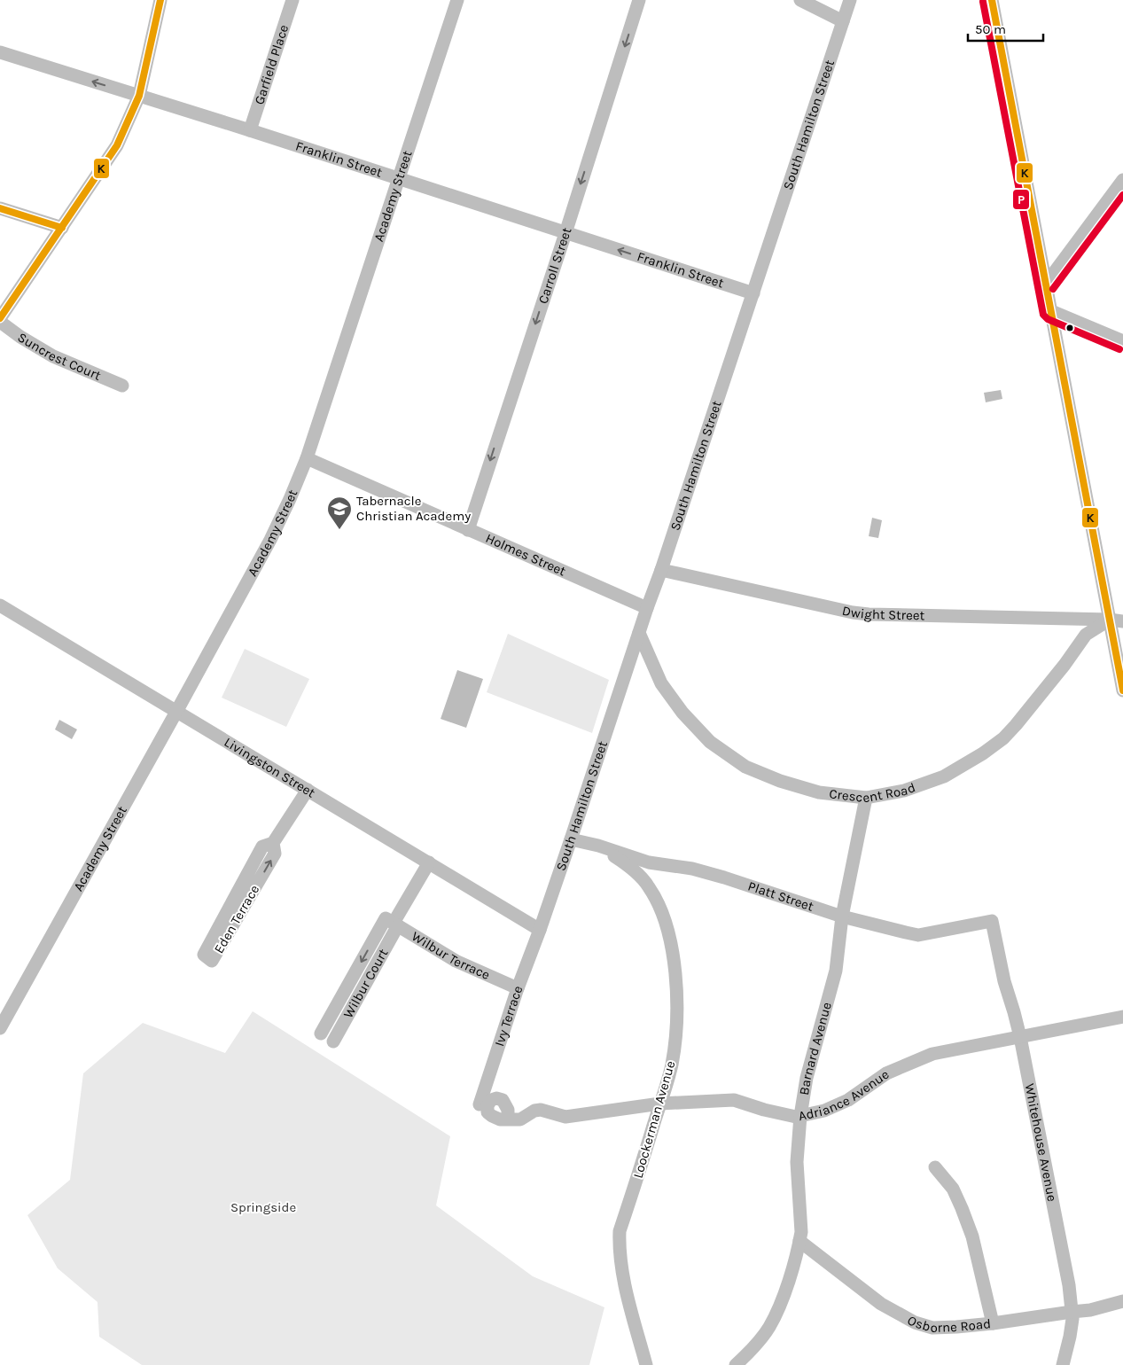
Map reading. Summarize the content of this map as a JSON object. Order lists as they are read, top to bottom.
{
  "streets": {
    "street": [
      "Garfield Place",
      "South Hamilton Street",
      "Franklin Street",
      "Academy Street",
      "Carroll Street",
      "Suncrest Court",
      "Holmes Street",
      "Dwight Street",
      "Livingston Street",
      "Crescent Road",
      "Platt Street",
      "Eden Terrace",
      "Wilbur Terrace",
      "Wilbur Court",
      "Ivy Terrace",
      "Barnard Avenue",
      "Adriance Avenue",
      "Loockerman Avenue",
      "Whitehouse Avenue",
      "Osborne Road"
    ]
  },
  "crossings": [
    ["Garfield Place", "Franklin Street"],
    ["South Hamilton Street", "Franklin Street"],
    ["South Hamilton Street", "Holmes Street"],
    ["South Hamilton Street", "Dwight Street"],
    ["South Hamilton Street", "Livingston Street"],
    ["South Hamilton Street", "Crescent Road"],
    ["South Hamilton Street", "Platt Street"],
    ["South Hamilton Street", "Ivy Terrace"],
    ["Franklin Street", "Academy Street"],
    ["Franklin Street", "Carroll Street"],
    ["Academy Street", "Holmes Street"],
    ["Academy Street", "Livingston Street"],
    ["Carroll Street", "Holmes Street"],
    ["Dwight Street", "Crescent Road"],
    ["Livingston Street", "Eden Terrace"],
    ["Livingston Street", "Wilbur Court"],
    ["Livingston Street", "Ivy Terrace"],
    ["Crescent Road", "Barnard Avenue"],
    ["Platt Street", "Barnard Avenue"],
    ["Platt Street", "Loockerman Avenue"],
    ["Platt Street", "Whitehouse Avenue"],
    ["Wilbur Terrace", "Wilbur Court"],
    ["Wilbur Terrace", "Ivy Terrace"],
    ["Barnard Avenue", "Adriance Avenue"],
    ["Barnard Avenue", "Osborne Road"],
    ["Adriance Avenue", "Loockerman Avenue"],
    ["Adriance Avenue", "Whitehouse Avenue"],
    ["Whitehouse Avenue", "Osborne Road"]
  ],
  "one_way": ["Franklin Street", "Carroll Street"],
  "parks": ["Springside"],
  "places": {
    "school or university": ["Tabernacle Christian Academy"]
  },
  "lines": ["transit line K", "transit line P"],
  "scale_bar": "50 m"
}
